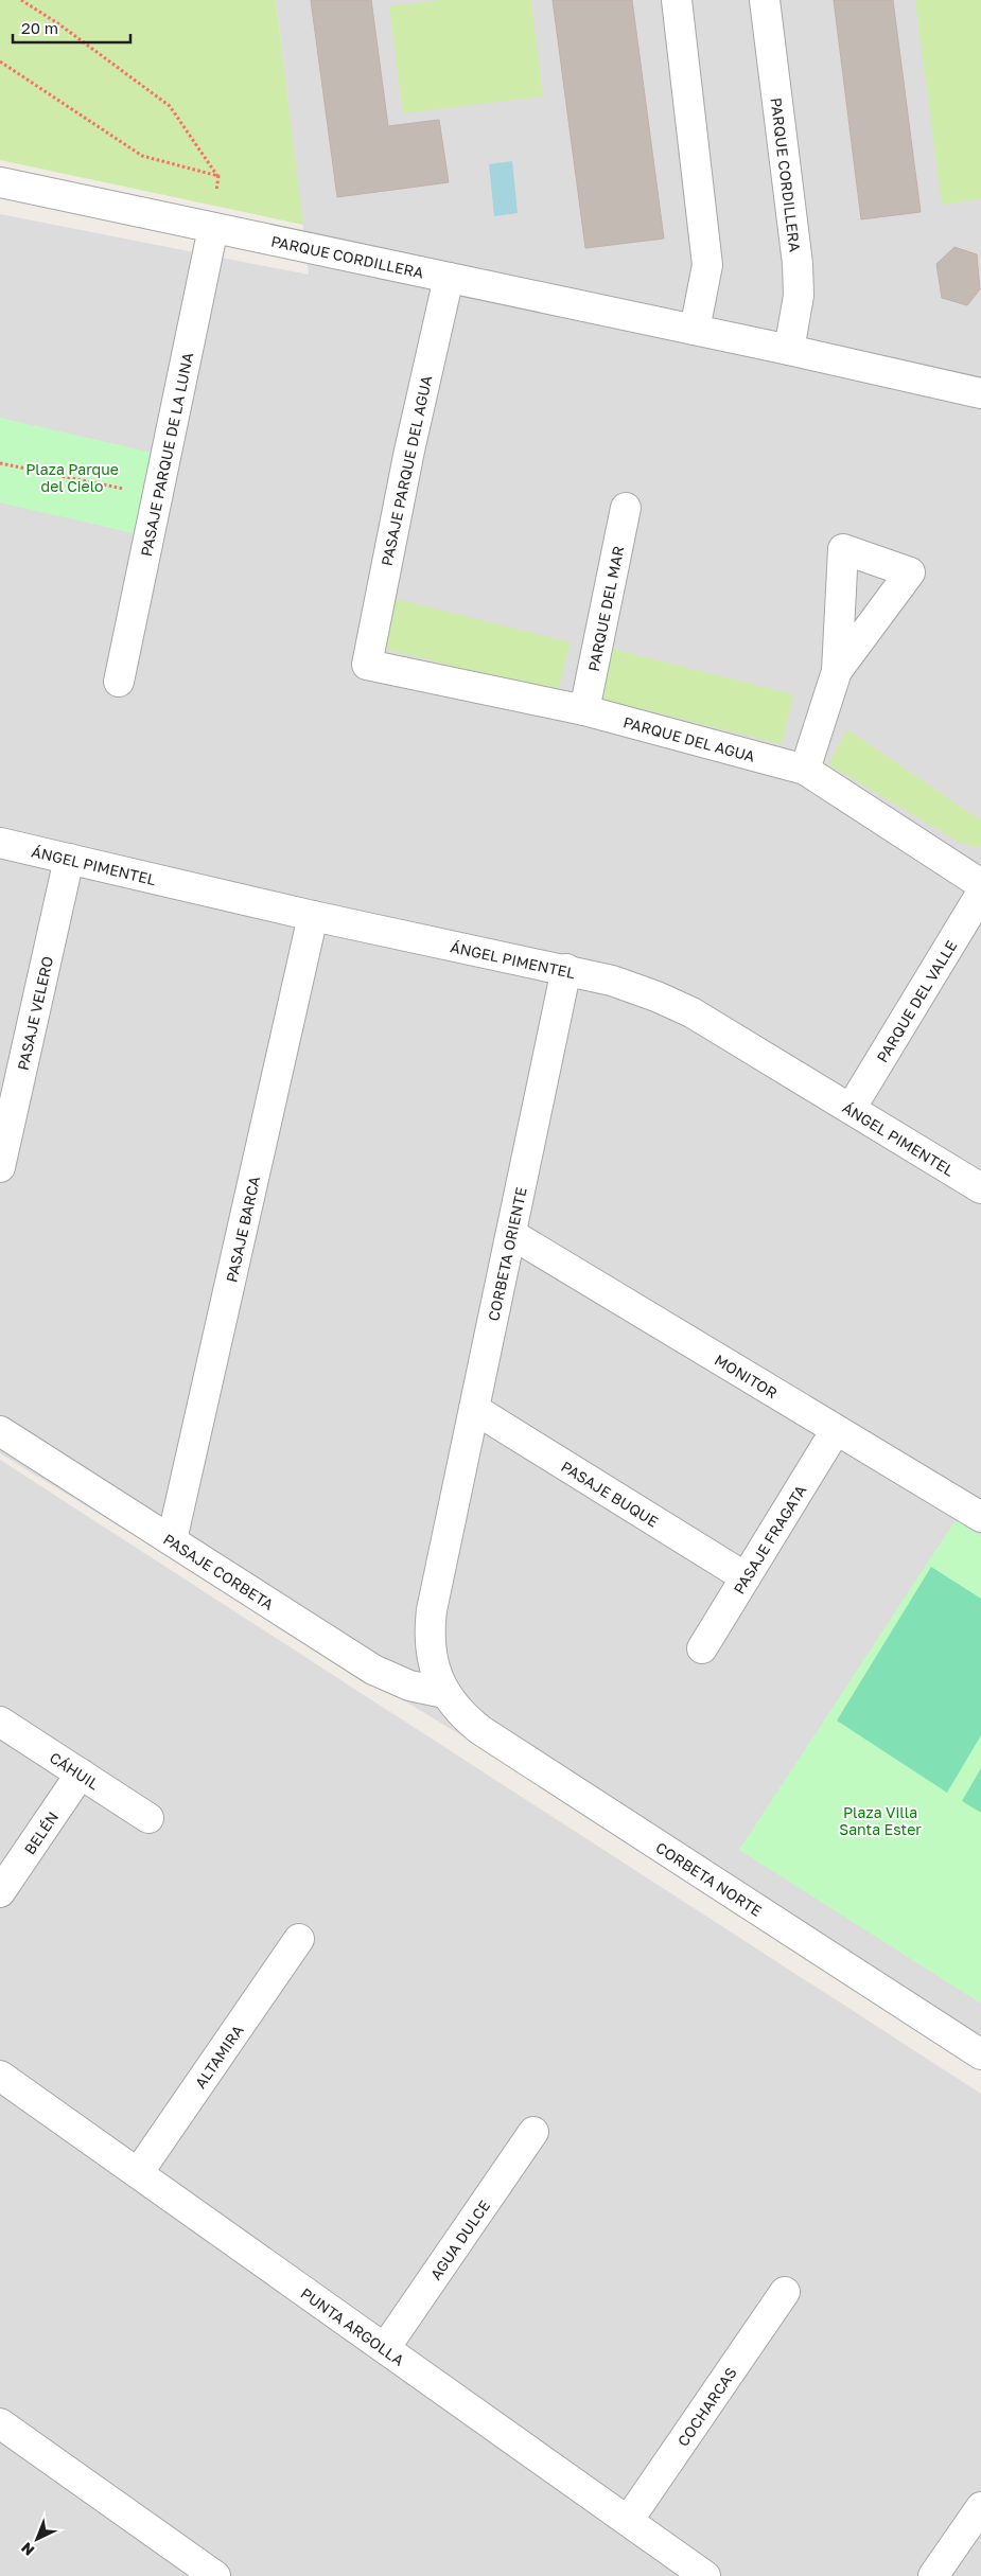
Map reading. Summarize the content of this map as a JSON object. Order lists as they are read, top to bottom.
{
  "streets": {
    "street": [
      "PARQUE CORDILLERA",
      "PASAJE PARQUE DE LA LUNA",
      "PASAJE PARQUE DEL AGUA",
      "PARQUE DEL MAR",
      "PARQUE DEL AGUA",
      "ÁNGEL PIMENTEL",
      "PARQUE DEL VALLE",
      "PASAJE VELERO",
      "PASAJE BARCA",
      "CORBETA ORIENTE",
      "MONITOR",
      "PASAJE BUQUE",
      "PASAJE FRAGATA",
      "PASAJE CORBETA",
      "CÁHUIL",
      "BELÉN",
      "CORBETA NORTE",
      "ALTAMIRA",
      "AGUA DULCE",
      "PUNTA ARGOLLA",
      "COCHARCAS"
    ]
  },
  "crossings": [
    ["PARQUE CORDILLERA", "PASAJE PARQUE DE LA LUNA"],
    ["PARQUE CORDILLERA", "PASAJE PARQUE DEL AGUA"],
    ["PASAJE PARQUE DEL AGUA", "PARQUE DEL AGUA"],
    ["PARQUE DEL MAR", "PARQUE DEL AGUA"],
    ["ÁNGEL PIMENTEL", "PARQUE DEL VALLE"],
    ["ÁNGEL PIMENTEL", "PASAJE VELERO"],
    ["ÁNGEL PIMENTEL", "PASAJE BARCA"],
    ["ÁNGEL PIMENTEL", "CORBETA ORIENTE"],
    ["PASAJE BARCA", "PASAJE CORBETA"],
    ["CORBETA ORIENTE", "MONITOR"],
    ["CORBETA ORIENTE", "PASAJE BUQUE"],
    ["CORBETA ORIENTE", "PASAJE CORBETA"],
    ["CORBETA ORIENTE", "CORBETA NORTE"],
    ["MONITOR", "PASAJE FRAGATA"],
    ["PASAJE BUQUE", "PASAJE FRAGATA"],
    ["PASAJE CORBETA", "CORBETA NORTE"],
    ["CÁHUIL", "BELÉN"],
    ["ALTAMIRA", "PUNTA ARGOLLA"],
    ["AGUA DULCE", "PUNTA ARGOLLA"],
    ["PUNTA ARGOLLA", "COCHARCAS"]
  ],
  "parks": ["Plaza Parque del Cielo", "Plaza Villa Santa Ester"],
  "scale_bar": "20 m",
  "north": "bottom left"
}
